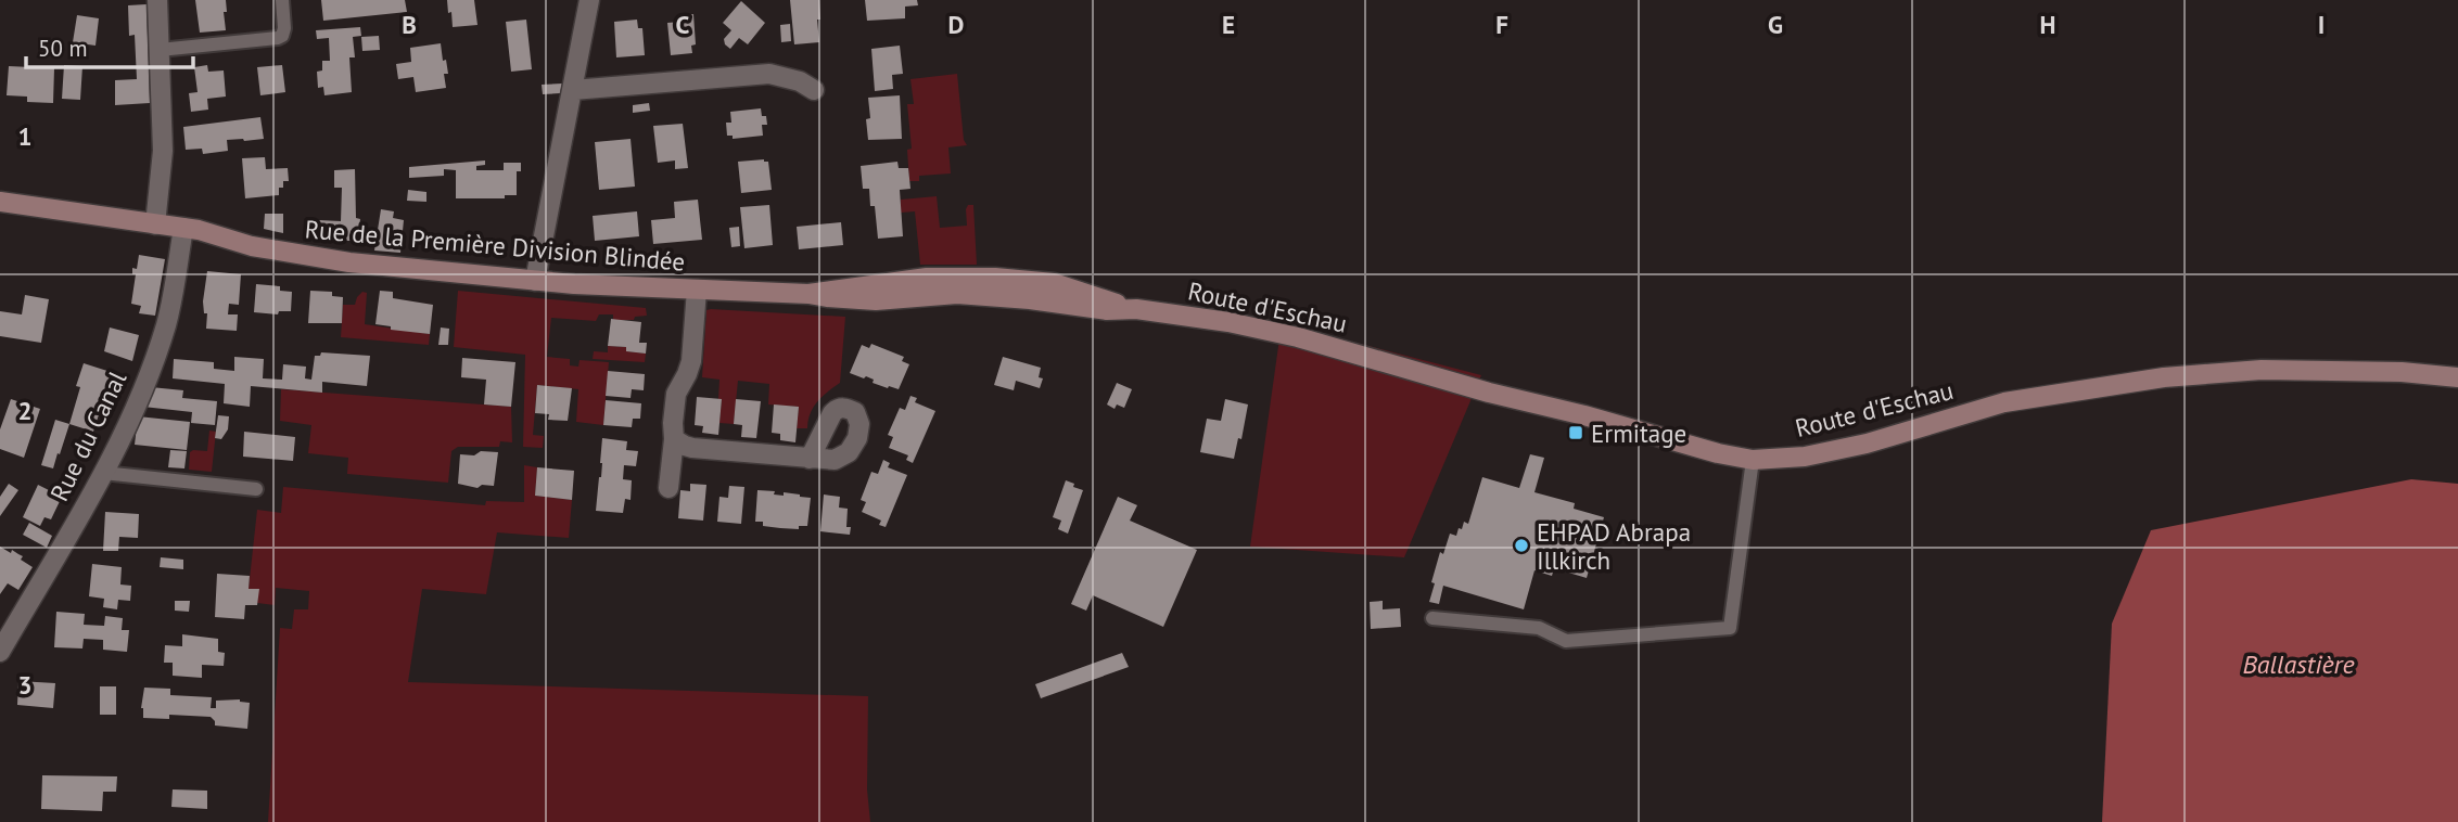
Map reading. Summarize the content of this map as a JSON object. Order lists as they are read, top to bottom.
{
  "streets": {
    "main road": ["Rue de la Première Division Blindée", "Route d'Eschau"],
    "street": ["Rue du Canal"]
  },
  "crossings": [
    ["Rue de la Première Division Blindée", "Route d'Eschau"],
    ["Rue de la Première Division Blindée", "Rue du Canal"]
  ],
  "water": ["Ballastière"],
  "places": {
    "transit": ["Ermitage"],
    "other": ["EHPAD Abrapa Illkirch"]
  },
  "scale_bar": "50 m",
  "grid": {
    "columns": [
      "B",
      "C",
      "D",
      "E",
      "F",
      "G",
      "H",
      "I"
    ],
    "rows": ["1", "2", "3"]
  }
}
